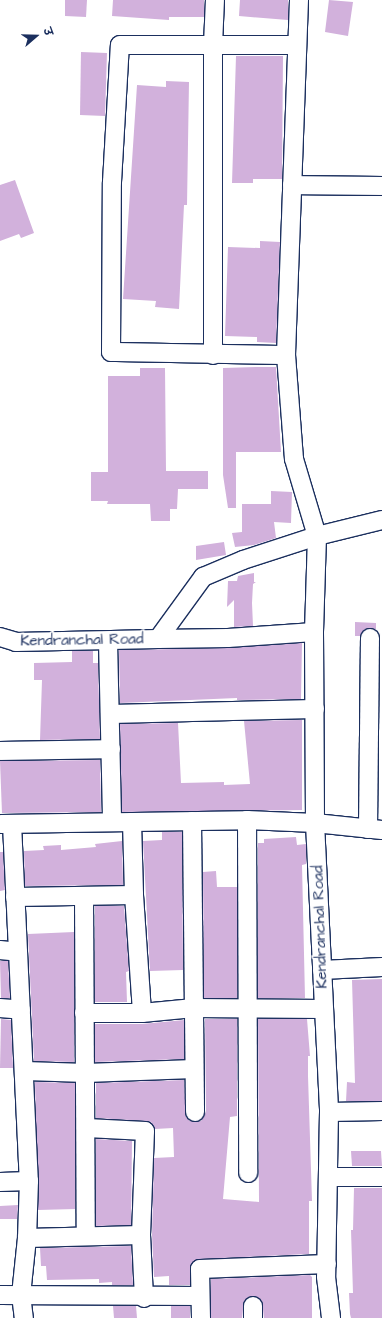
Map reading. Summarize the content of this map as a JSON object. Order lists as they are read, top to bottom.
{
  "streets": {
    "street": ["Kendranchal Road"]
  },
  "north": "right"
}
